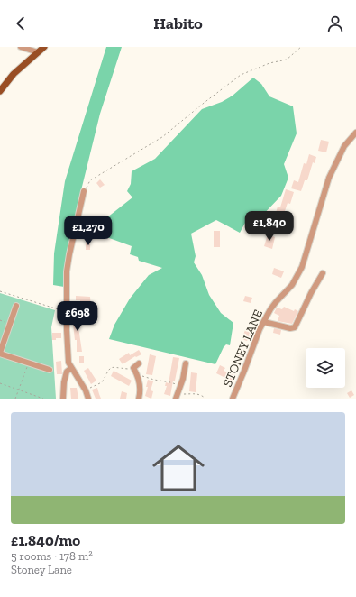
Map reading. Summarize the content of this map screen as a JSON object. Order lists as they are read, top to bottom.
{
  "streets": {
    "street": ["STONEY LANE"]
  },
  "page": {
    "header": "Habito",
    "price": ["£1,840", "£1,270", "£698"],
    "list": [
      {
        "name": "£1,840/mo",
        "note": "5 rooms · 178 m² · Stoney Lane"
      }
    ]
  }
}
